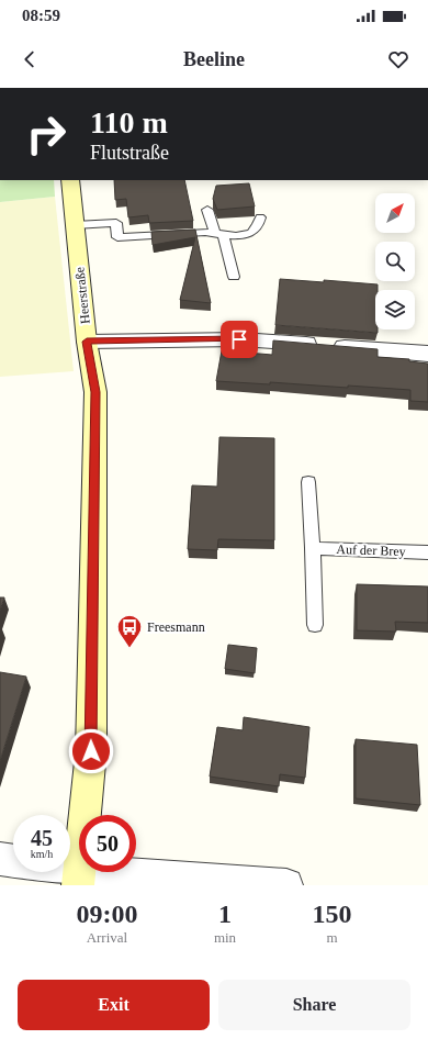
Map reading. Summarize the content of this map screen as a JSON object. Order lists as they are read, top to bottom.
{
  "streets": {
    "main road": ["Heerstraße"],
    "lane": ["Auf der Brey"]
  },
  "places": {
    "bus stop": ["Freesmann"]
  },
  "north": "top right",
  "page": {
    "status": "08:59",
    "header": "Beeline",
    "turn": ["110 m", "Flutstraße"],
    "speed": "45 km/h",
    "limit": "50",
    "eta": [
      "09:00",
      "Arrival",
      "1",
      "min",
      "150",
      "m"
    ],
    "buttons": ["Exit", "Share"]
  }
}
